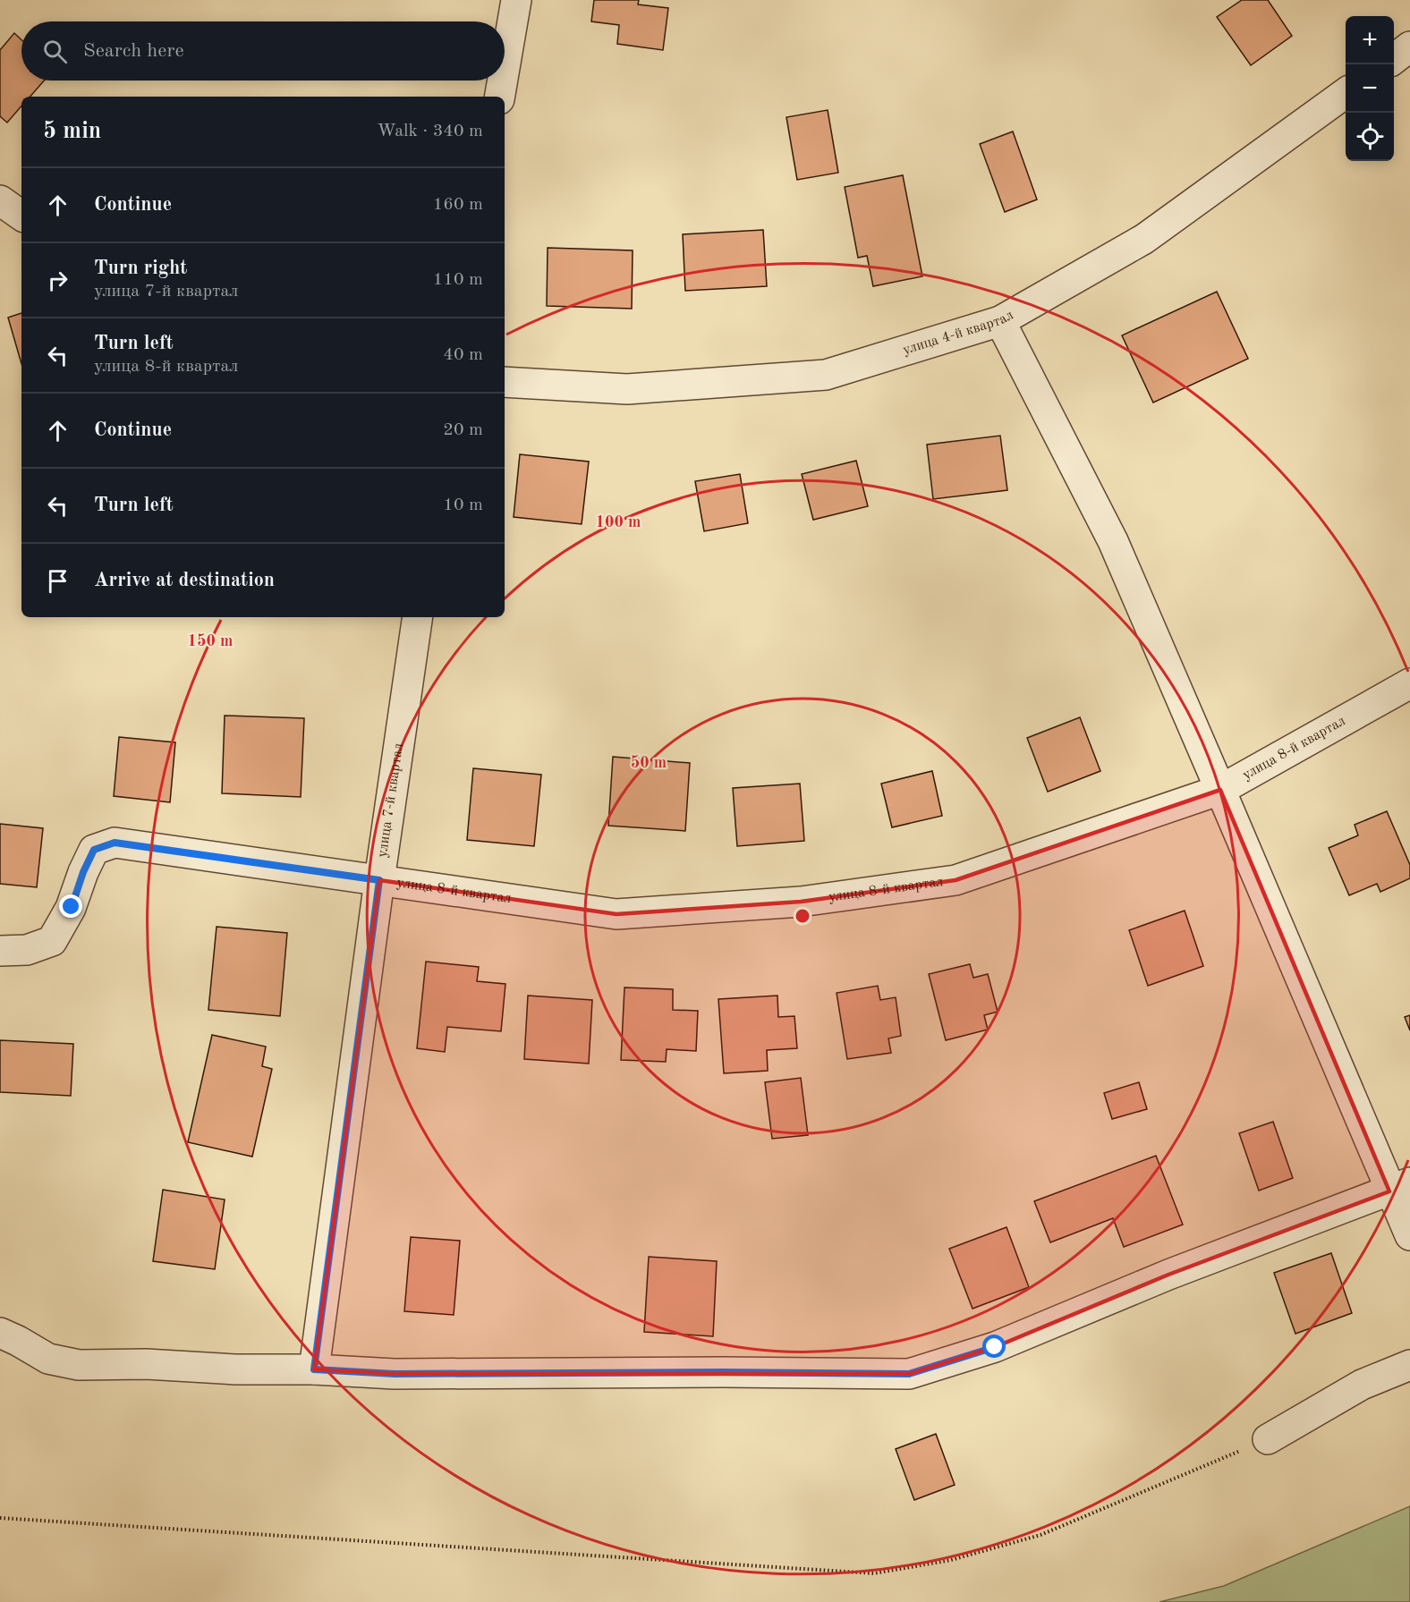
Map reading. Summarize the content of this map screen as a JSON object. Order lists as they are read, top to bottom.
{
  "streets": {
    "street": ["улица 4-й квартал", "улица 8-й квартал", "улица 7-й квартал"]
  },
  "crossings": [
    ["улица 8-й квартал", "улица 7-й квартал"]
  ],
  "page": {
    "map_buttons": ["+", "−"],
    "search": "Search here",
    "heading": ["5 min", "Walk · 340 m"],
    "list": [
      ["Continue", "160 m"],
      ["Turn right", "улица 7-й квартал", "110 m"],
      ["Turn left", "улица 8-й квартал", "40 m"],
      ["Continue", "20 m"],
      ["Turn left", "10 m"],
      "Arrive at destination"
    ]
  },
  "rings": ["100 m", "150 m", "50 m"]
}
